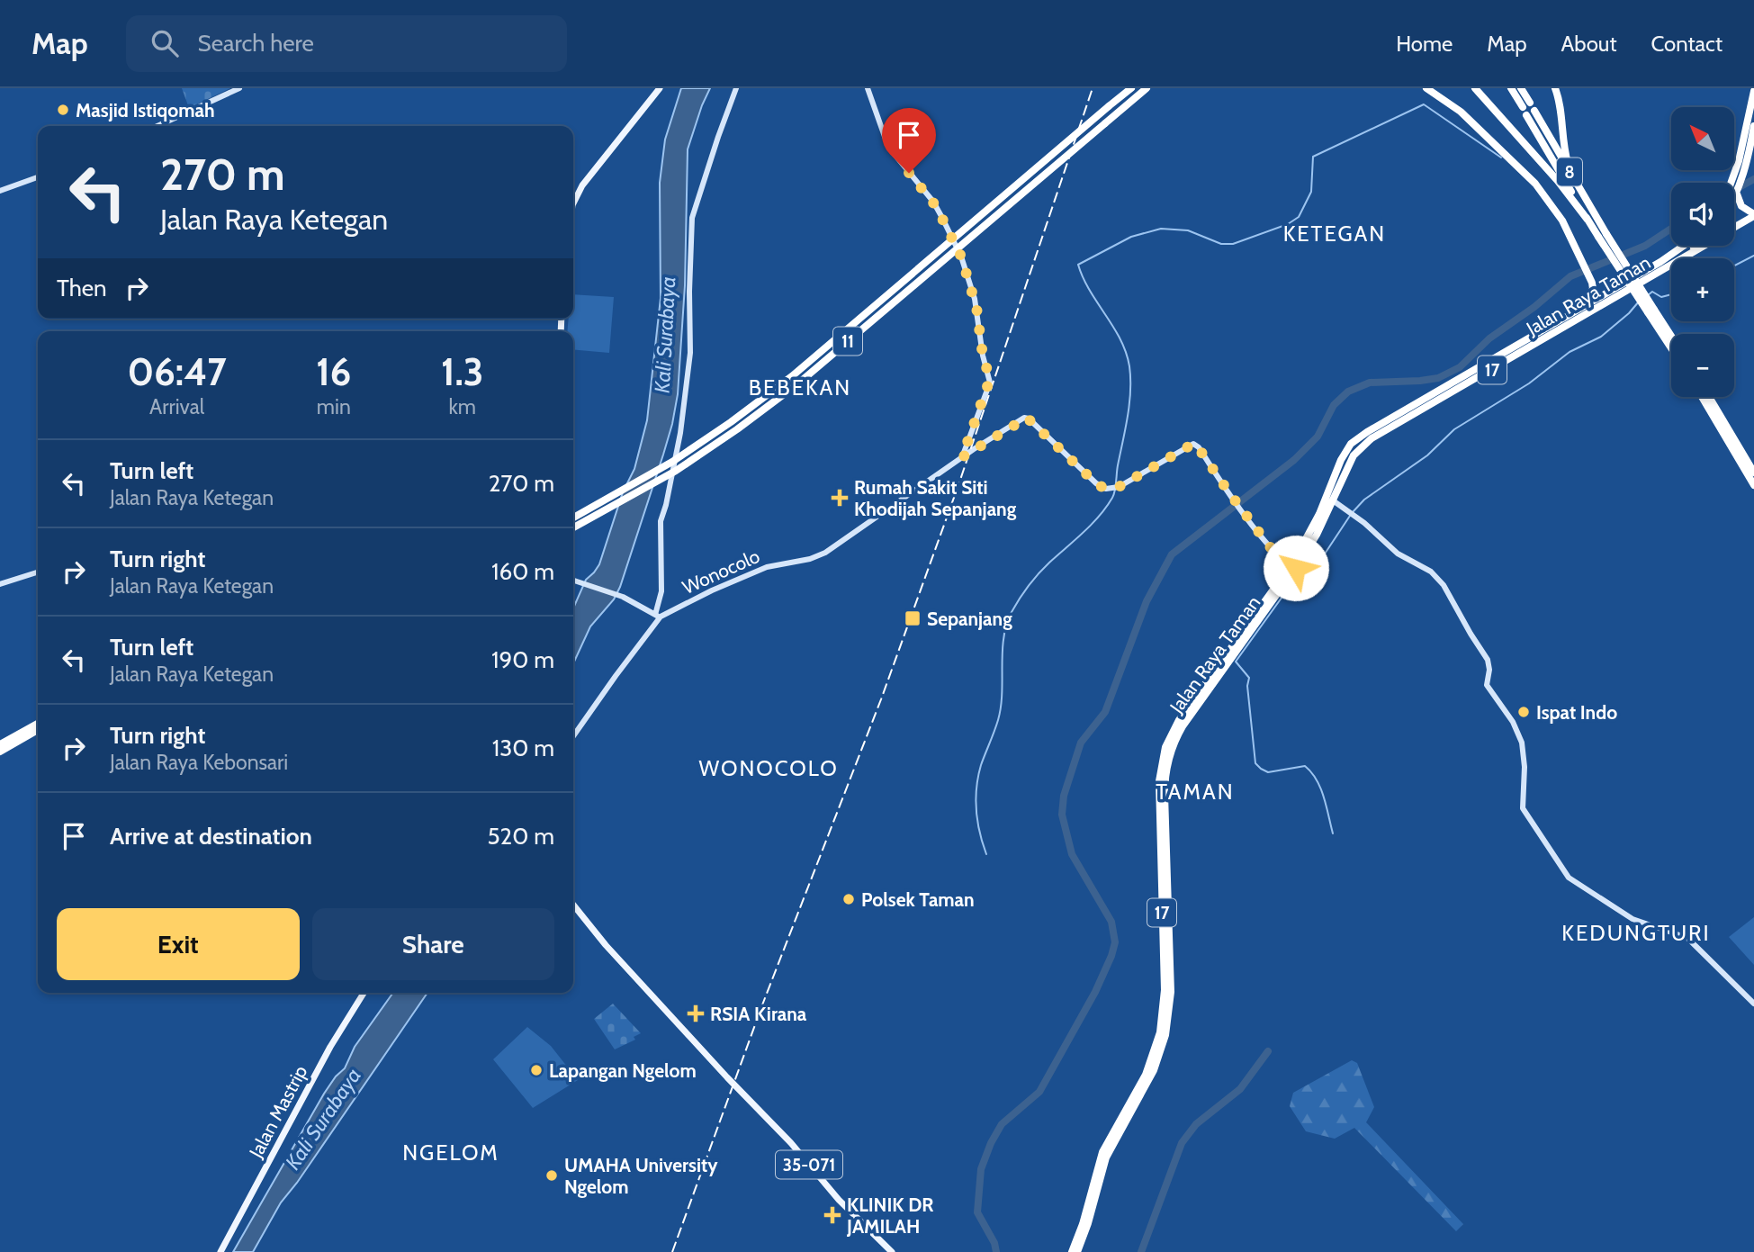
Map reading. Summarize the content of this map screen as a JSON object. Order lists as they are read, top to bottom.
{
  "streets": {
    "highway": [
      "8",
      "Jalan Raya Taman",
      "11",
      "17"
    ],
    "main road": ["Wonocolo", "Jalan Mastrip", "35-071"]
  },
  "crossings": [
    ["Jalan Raya Taman", "Wonocolo"]
  ],
  "districts": [
    "KETEGAN",
    "BEBEKAN",
    "WONOCOLO",
    "TAMAN",
    "KEDUNGTURI",
    "NGELOM"
  ],
  "water": ["Kali Surabaya"],
  "places": {
    "other": [
      "Masjid Istiqomah",
      "Ispat Indo",
      "Polsek Taman",
      "Lapangan Ngelom",
      "UMAHA University Ngelom"
    ],
    "health": ["Rumah Sakit Siti Khodijah Sepanjang", "RSIA Kirana", "KLINIK DR JAMILAH"],
    "transit": ["Sepanjang"]
  },
  "north": "top left",
  "page": {
    "header": "Map",
    "search": "Search here",
    "nav": [
      "Home",
      "Map",
      "About",
      "Contact"
    ],
    "map_buttons": ["+", "−"],
    "turn": ["270 m", "Jalan Raya Ketegan"],
    "then": "Then",
    "eta": [
      "06:47",
      "Arrival",
      "16",
      "min",
      "1.3",
      "km"
    ],
    "list": [
      {
        "name": "Turn left",
        "note": "Jalan Raya Ketegan",
        "value": "270 m"
      },
      {
        "name": "Turn right",
        "note": "Jalan Raya Ketegan",
        "value": "160 m"
      },
      {
        "name": "Turn left",
        "note": "Jalan Raya Ketegan",
        "value": "190 m"
      },
      {
        "name": "Turn right",
        "note": "Jalan Raya Kebonsari",
        "value": "130 m"
      },
      {
        "name": "Arrive at destination",
        "value": "520 m"
      }
    ],
    "buttons": ["Exit", "Share"]
  }
}
